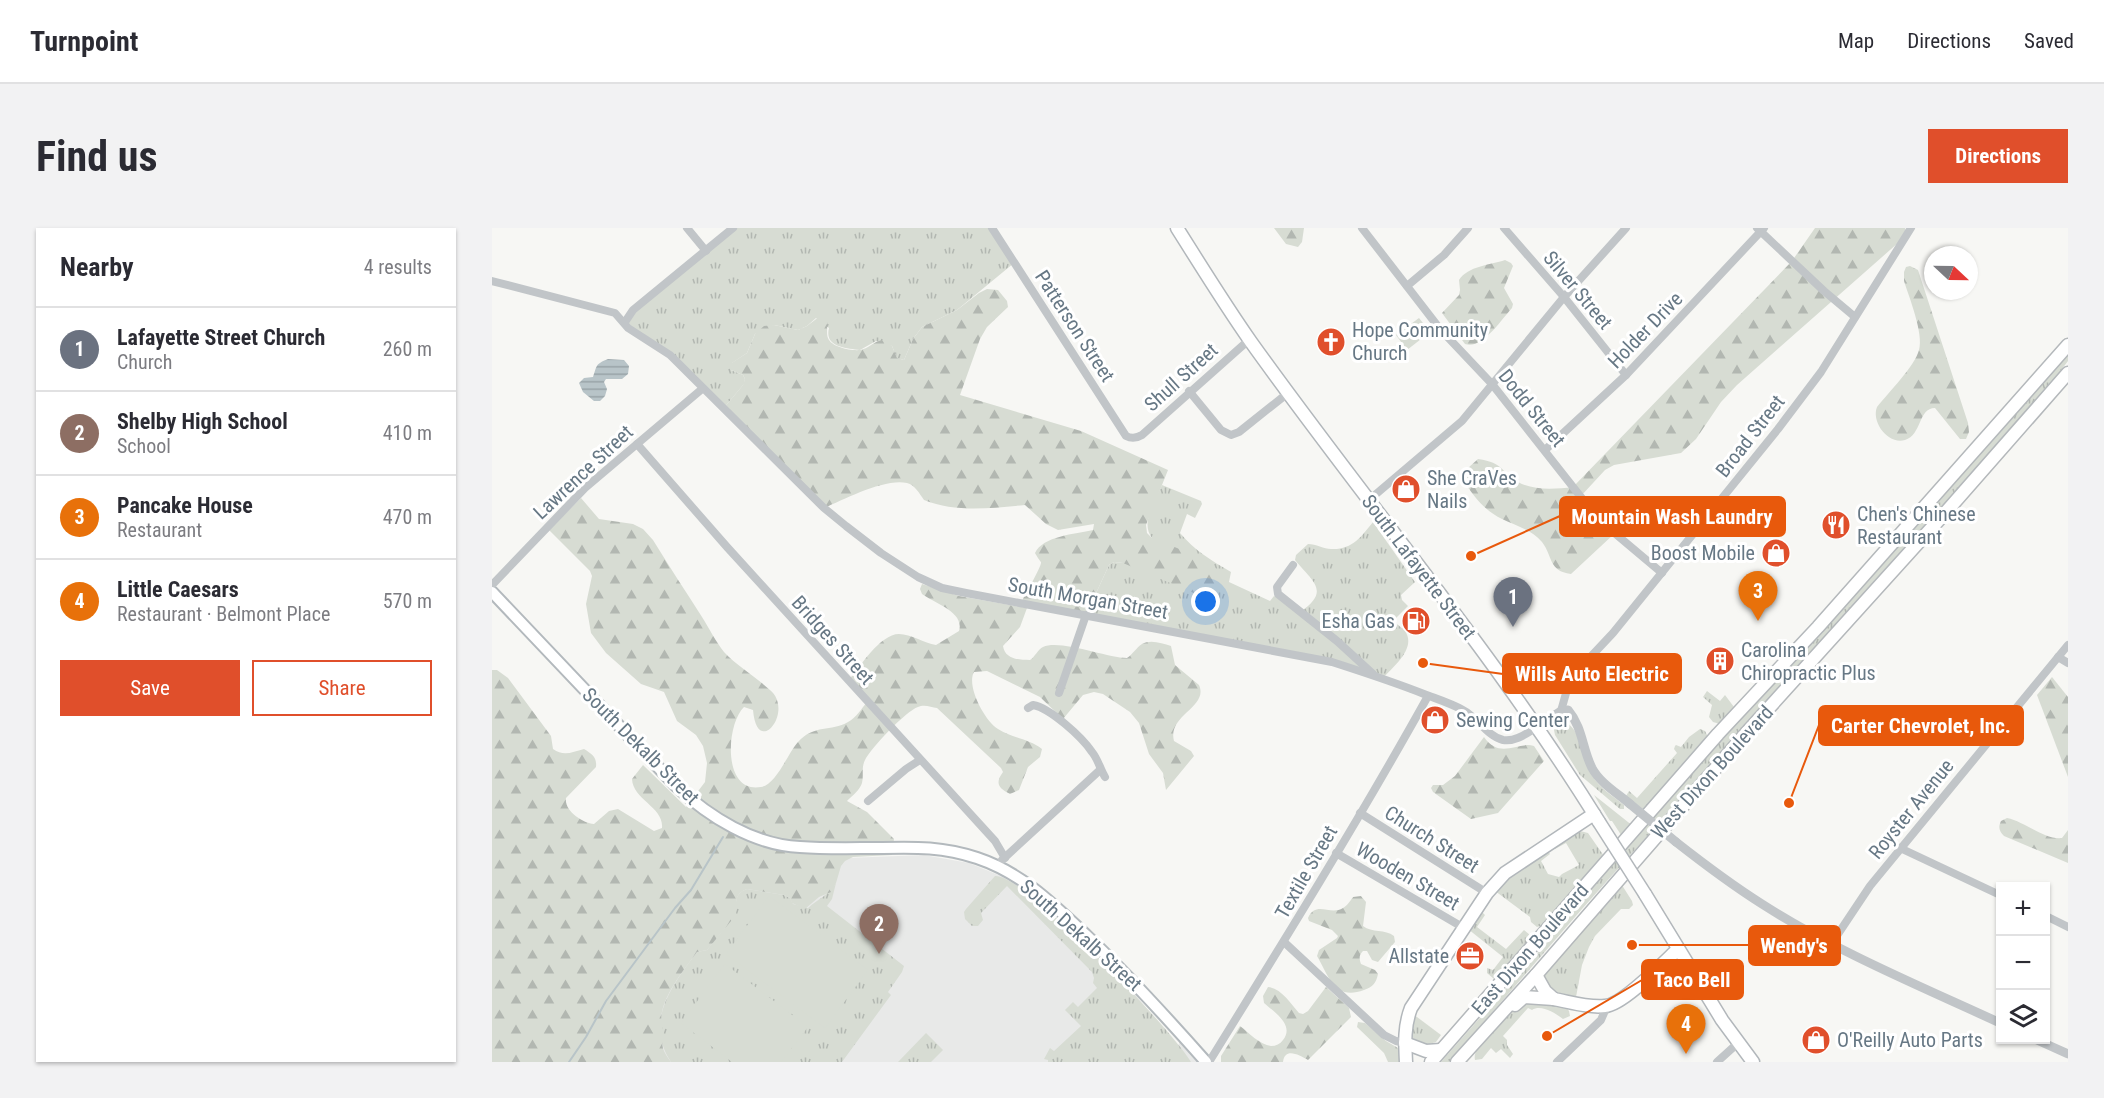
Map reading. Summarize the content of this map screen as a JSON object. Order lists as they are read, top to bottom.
{
  "streets": {
    "main road": [
      "South Lafayette Street",
      "South Dekalb Street",
      "West Dixon Boulevard",
      "East Dixon Boulevard"
    ],
    "street": [
      "Silver Street",
      "Patterson Street",
      "Holder Drive",
      "Shull Street",
      "Dodd Street",
      "Broad Street",
      "Lawrence Street",
      "South Morgan Street",
      "Bridges Street",
      "Royster Avenue",
      "Church Street",
      "Textile Street",
      "Wooden Street"
    ]
  },
  "crossings": [
    ["Silver Street", "Holder Drive"],
    ["Patterson Street", "Shull Street"],
    ["Holder Drive", "Dodd Street"],
    ["Shull Street", "South Lafayette Street"],
    ["Dodd Street", "Broad Street"],
    ["Broad Street", "South Morgan Street"],
    ["Lawrence Street", "South Morgan Street"],
    ["Lawrence Street", "Bridges Street"],
    ["South Lafayette Street", "South Morgan Street"],
    ["South Morgan Street", "Textile Street"],
    ["Bridges Street", "South Dekalb Street"],
    ["South Dekalb Street", "Textile Street"],
    ["West Dixon Boulevard", "East Dixon Boulevard"],
    ["Church Street", "Textile Street"],
    ["Textile Street", "Wooden Street"]
  ],
  "places": {
    "church": ["Hope Community Church"],
    "shop": [
      "She CraVes Nails",
      "Boost Mobile",
      "Sewing Center",
      "O'Reilly Auto Parts"
    ],
    "restaurant": ["Chen's Chinese Restaurant"],
    "other": [
      "Mountain Wash Laundry",
      "Wills Auto Electric",
      "Carter Chevrolet, Inc.",
      "Wendy's",
      "Taco Bell"
    ],
    "fuel station": ["Esha Gas"],
    "building": ["Carolina Chiropractic Plus"],
    "office": ["Allstate"]
  },
  "north": "right",
  "page": {
    "header": "Turnpoint",
    "nav": ["Map", "Directions", "Saved"],
    "buttons": [
      "Directions",
      ["Save", "Share"]
    ],
    "title": "Find us",
    "heading": ["Nearby", "4 results"],
    "list": [
      {
        "mark": "1",
        "name": "Lafayette Street Church",
        "note": "Church",
        "value": "260 m"
      },
      {
        "mark": "2",
        "name": "Shelby High School",
        "note": "School",
        "value": "410 m"
      },
      {
        "mark": "3",
        "name": "Pancake House",
        "note": "Restaurant",
        "value": "470 m"
      },
      {
        "mark": "4",
        "name": "Little Caesars",
        "note": "Restaurant · Belmont Place",
        "value": "570 m"
      }
    ],
    "pins": [
      "3",
      "1",
      "2",
      "4"
    ],
    "map_buttons": ["+", "−"]
  }
}
